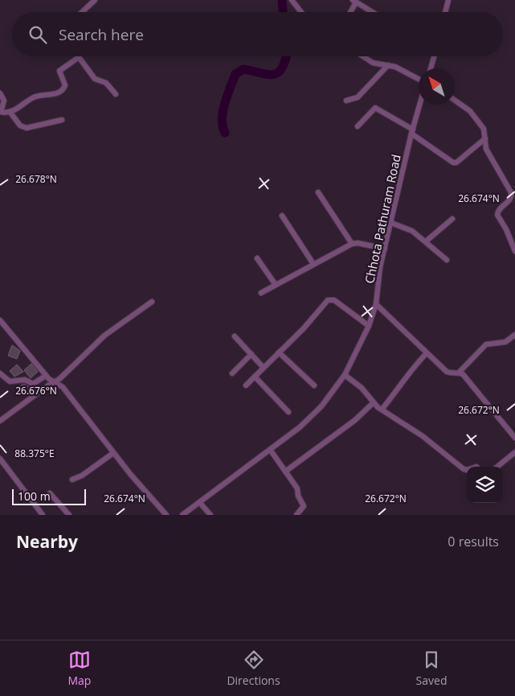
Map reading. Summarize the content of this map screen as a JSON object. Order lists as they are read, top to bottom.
{
  "streets": {
    "street": ["Chhota Pathuram Road"]
  },
  "scale_bar": "100 m",
  "north": "top left",
  "page": {
    "search": "Search here",
    "scale": "100 m",
    "heading": ["Nearby", "0 results"],
    "nav": ["Map", "Directions", "Saved"]
  },
  "coordinates": [
    "26.678°N",
    "26.674°N",
    "26.676°N",
    "26.672°N",
    "88.375°E"
  ]
}
